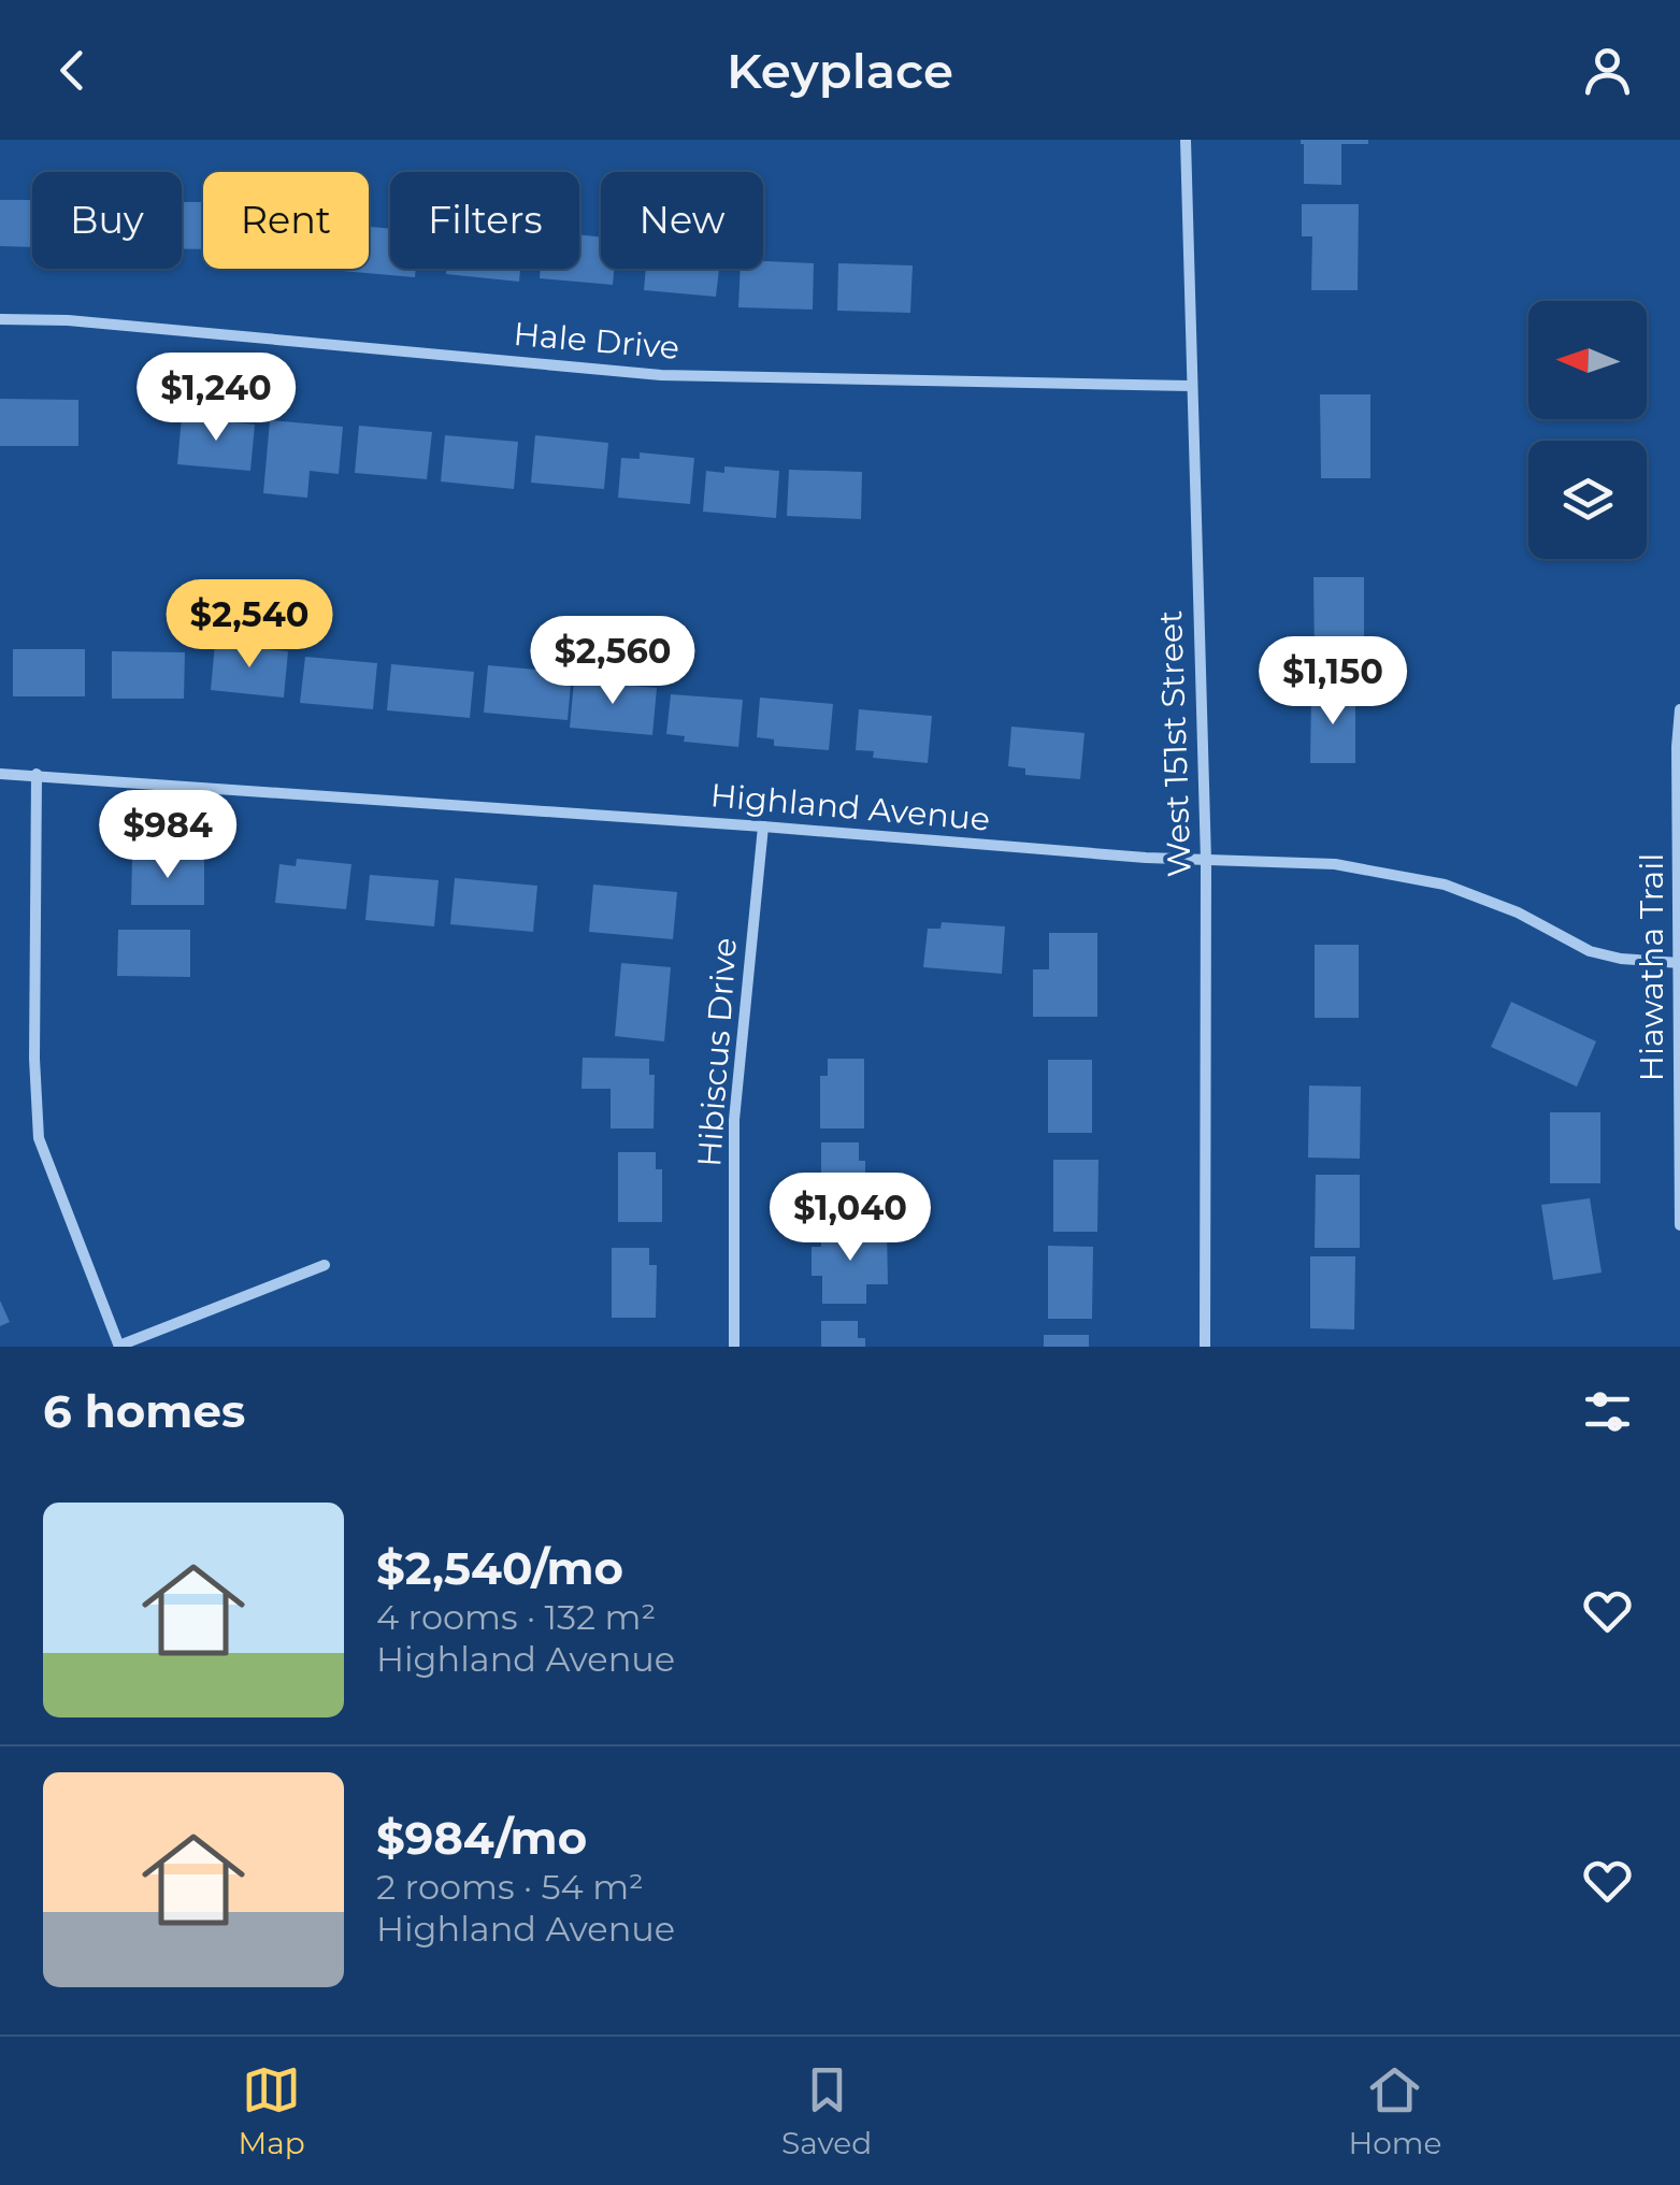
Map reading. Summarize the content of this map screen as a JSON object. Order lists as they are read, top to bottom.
{
  "streets": {
    "street": [
      "Hale Drive",
      "West 151st Street",
      "Highland Avenue",
      "Hiawatha Trail",
      "Hibiscus Drive"
    ]
  },
  "crossings": [
    ["Hale Drive", "West 151st Street"],
    ["West 151st Street", "Highland Avenue"],
    ["Highland Avenue", "Hiawatha Trail"],
    ["Highland Avenue", "Hibiscus Drive"]
  ],
  "north": "left",
  "page": {
    "header": "Keyplace",
    "chip": [
      "Buy",
      "Rent",
      "Filters",
      "New"
    ],
    "price": [
      "$1,240",
      "$2,540",
      "$2,560",
      "$1,150",
      "$984",
      "$1,040"
    ],
    "heading": "6 homes",
    "list": [
      {
        "name": "$2,540/mo",
        "note": "4 rooms · 132 m² · Highland Avenue"
      },
      {
        "name": "$984/mo",
        "note": "2 rooms · 54 m² · Highland Avenue"
      }
    ],
    "tabs": ["Map", "Saved", "Home"]
  }
}
